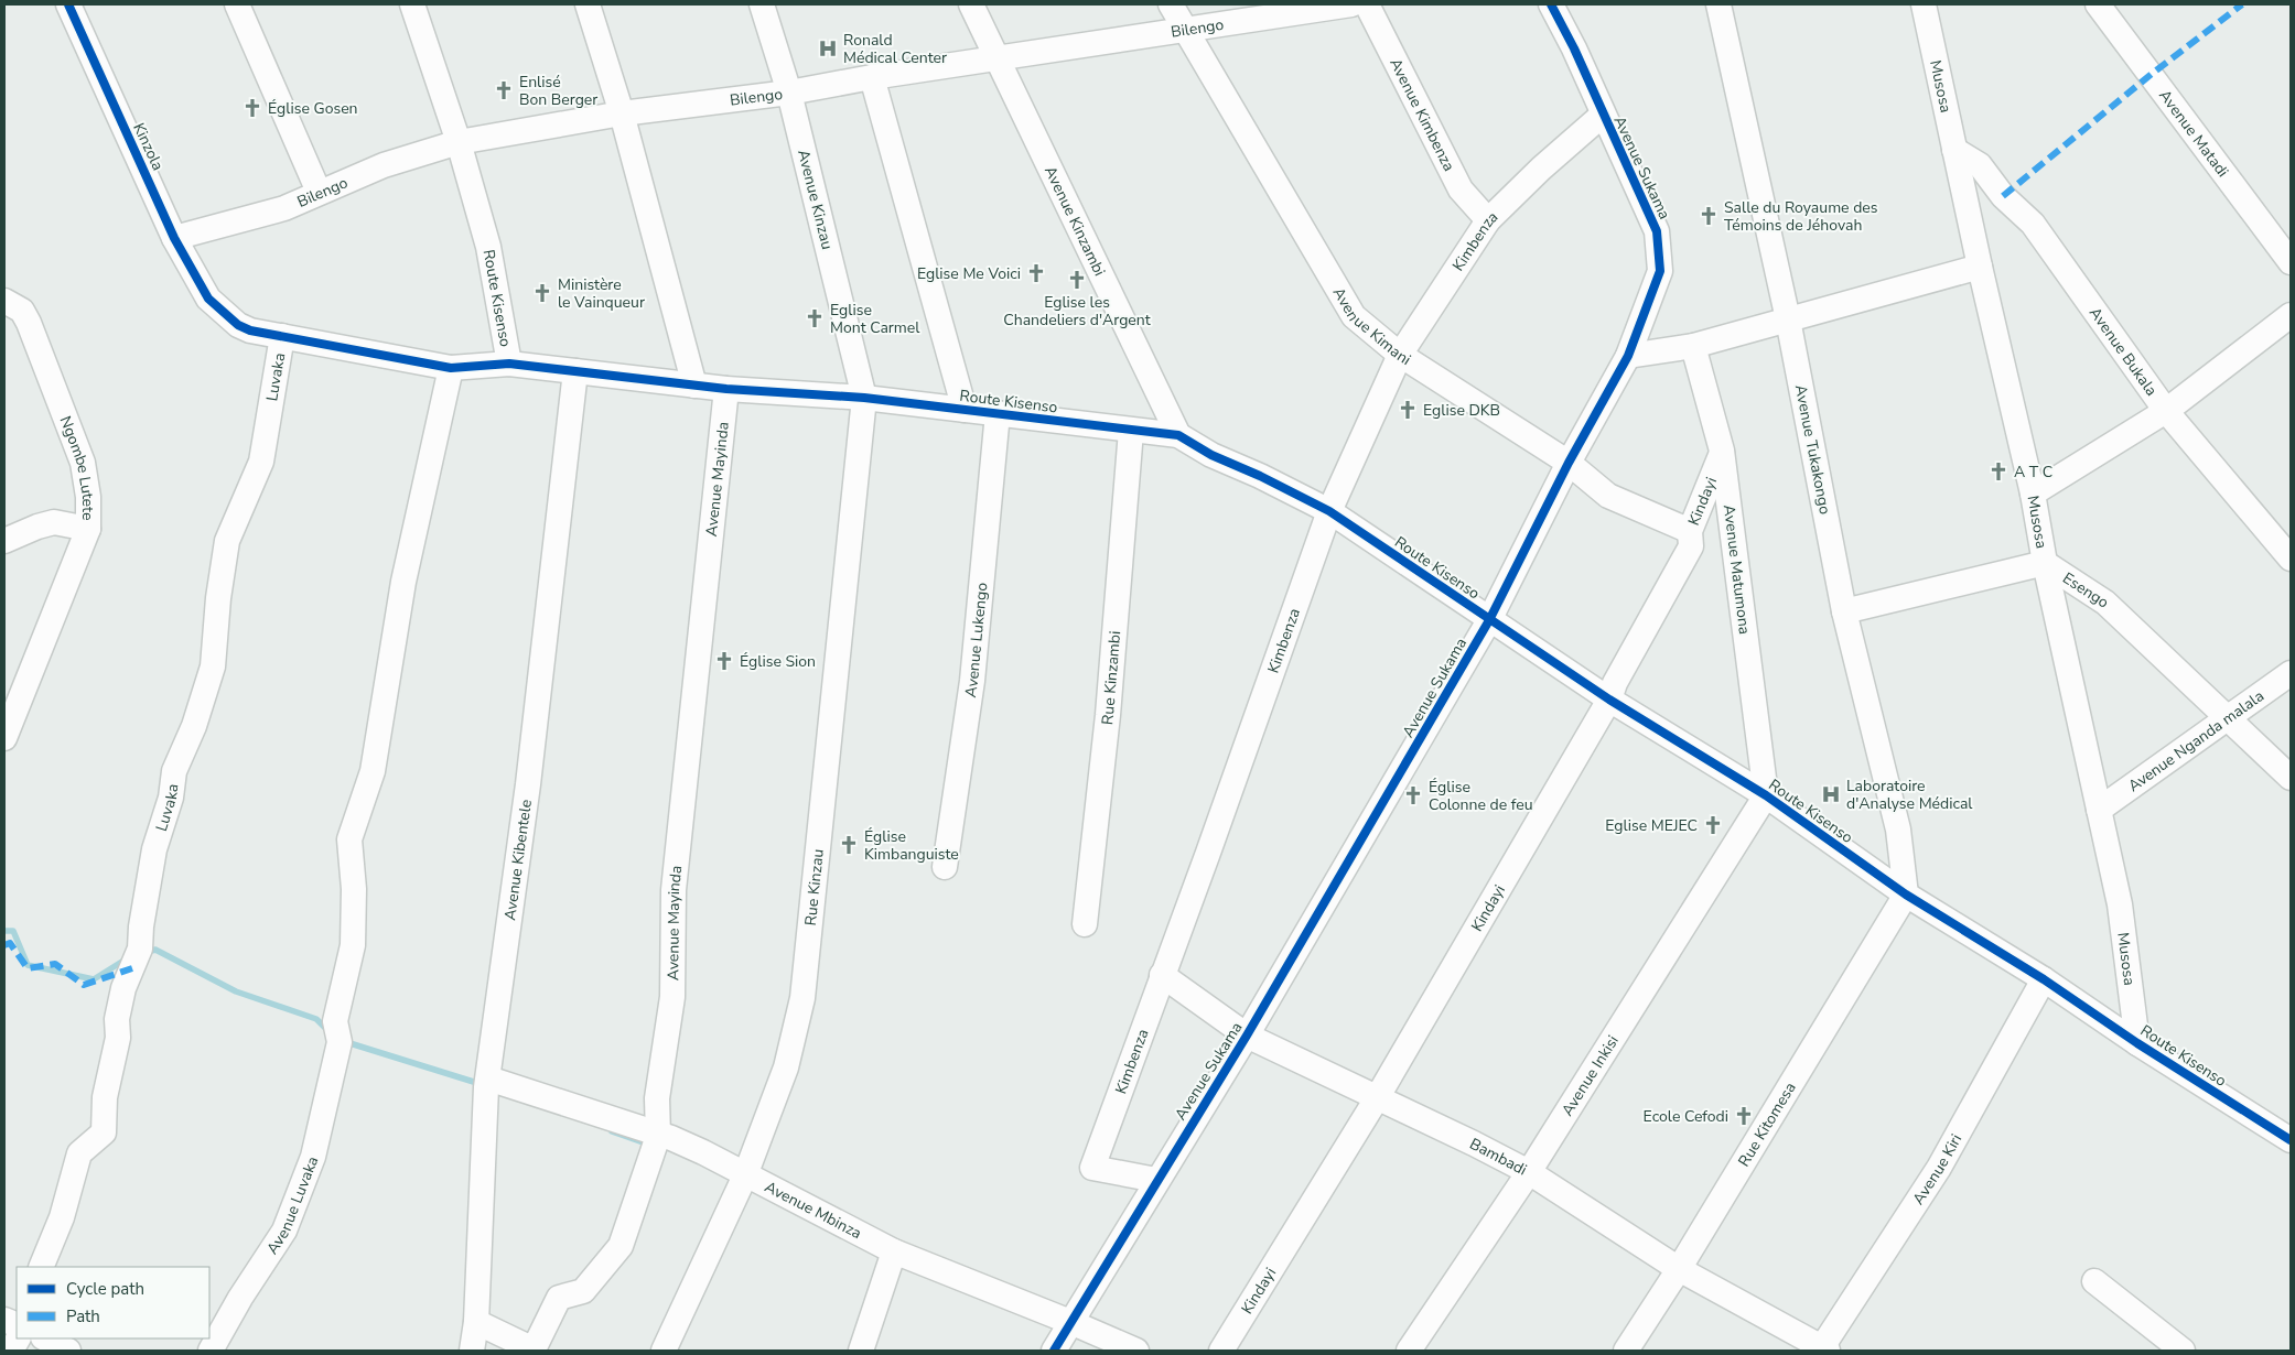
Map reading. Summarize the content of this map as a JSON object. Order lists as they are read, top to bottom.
{
  "streets": {
    "street": [
      "Bilengo",
      "Musosa",
      "Avenue Kimbenza",
      "Avenue Matadi",
      "Kinzola",
      "Avenue Sukama",
      "Avenue Kinzau",
      "Avenue Kinzambi",
      "Kimbenza",
      "Route Kisenso",
      "Avenue Kimani",
      "Avenue Bukala",
      "Luvaka",
      "Avenue Tukakongo",
      "Ngombe Lutete",
      "Avenue Mayinda",
      "Kindayi",
      "Avenue Matumona",
      "Esengo",
      "Avenue Lukengo",
      "Rue Kinzambi",
      "Avenue Nganda malala",
      "Avenue Kibentele",
      "Rue Kinzau",
      "Avenue Inkisi",
      "Rue Kitomesa",
      "Bambadi",
      "Avenue Kiri",
      "Avenue Luvaka",
      "Avenue Mbinza"
    ]
  },
  "crossings": [
    ["Bilengo", "Kinzola"],
    ["Bilengo", "Avenue Kinzau"],
    ["Bilengo", "Avenue Kinzambi"],
    ["Bilengo", "Route Kisenso"],
    ["Bilengo", "Avenue Kimani"],
    ["Musosa", "Route Kisenso"],
    ["Musosa", "Avenue Bukala"],
    ["Musosa", "Esengo"],
    ["Musosa", "Avenue Nganda malala"],
    ["Avenue Kimbenza", "Kimbenza"],
    ["Kinzola", "Route Kisenso"],
    ["Kinzola", "Luvaka"],
    ["Kinzola", "Avenue Luvaka"],
    ["Avenue Sukama", "Kimbenza"],
    ["Avenue Sukama", "Route Kisenso"],
    ["Avenue Sukama", "Avenue Kimani"],
    ["Avenue Sukama", "Bambadi"],
    ["Avenue Sukama", "Avenue Mbinza"],
    ["Avenue Kinzau", "Route Kisenso"],
    ["Avenue Kinzau", "Rue Kinzau"],
    ["Avenue Kinzambi", "Route Kisenso"],
    ["Kimbenza", "Route Kisenso"],
    ["Kimbenza", "Avenue Kimani"],
    ["Kimbenza", "Bambadi"],
    ["Route Kisenso", "Avenue Tukakongo"],
    ["Route Kisenso", "Avenue Mayinda"],
    ["Route Kisenso", "Kindayi"],
    ["Route Kisenso", "Avenue Matumona"],
    ["Route Kisenso", "Avenue Lukengo"],
    ["Route Kisenso", "Rue Kinzambi"],
    ["Route Kisenso", "Avenue Kibentele"],
    ["Route Kisenso", "Rue Kinzau"],
    ["Route Kisenso", "Avenue Inkisi"],
    ["Route Kisenso", "Rue Kitomesa"],
    ["Route Kisenso", "Avenue Kiri"],
    ["Avenue Kimani", "Kindayi"],
    ["Avenue Tukakongo", "Rue Kitomesa"],
    ["Avenue Mayinda", "Avenue Kibentele"],
    ["Avenue Mayinda", "Avenue Mbinza"],
    ["Kindayi", "Avenue Matumona"],
    ["Kindayi", "Bambadi"],
    ["Avenue Matumona", "Avenue Inkisi"],
    ["Esengo", "Avenue Nganda malala"],
    ["Avenue Kibentele", "Avenue Mbinza"],
    ["Rue Kinzau", "Avenue Mbinza"],
    ["Avenue Inkisi", "Bambadi"],
    ["Rue Kitomesa", "Bambadi"],
    ["Bambadi", "Avenue Kiri"]
  ],
  "places": {
    "hospital": ["Ronald Médical Center", "Laboratoire d'Analyse Médical"],
    "church": [
      "Enlisé Bon Berger",
      "Église Gosen",
      "Salle du Royaume des Témoins de Jéhovah",
      "Eglise Me Voici",
      "Eglise les Chandeliers d'Argent",
      "Ministère le Vainqueur",
      "Eglise Mont Carmel",
      "Eglise DKB",
      "A T C",
      "Église Sion",
      "Église Colonne de feu",
      "Eglise MEJEC",
      "Église Kimbanguiste",
      "Ecole Cefodi"
    ]
  },
  "legend": ["Cycle path", "Path"]
}
